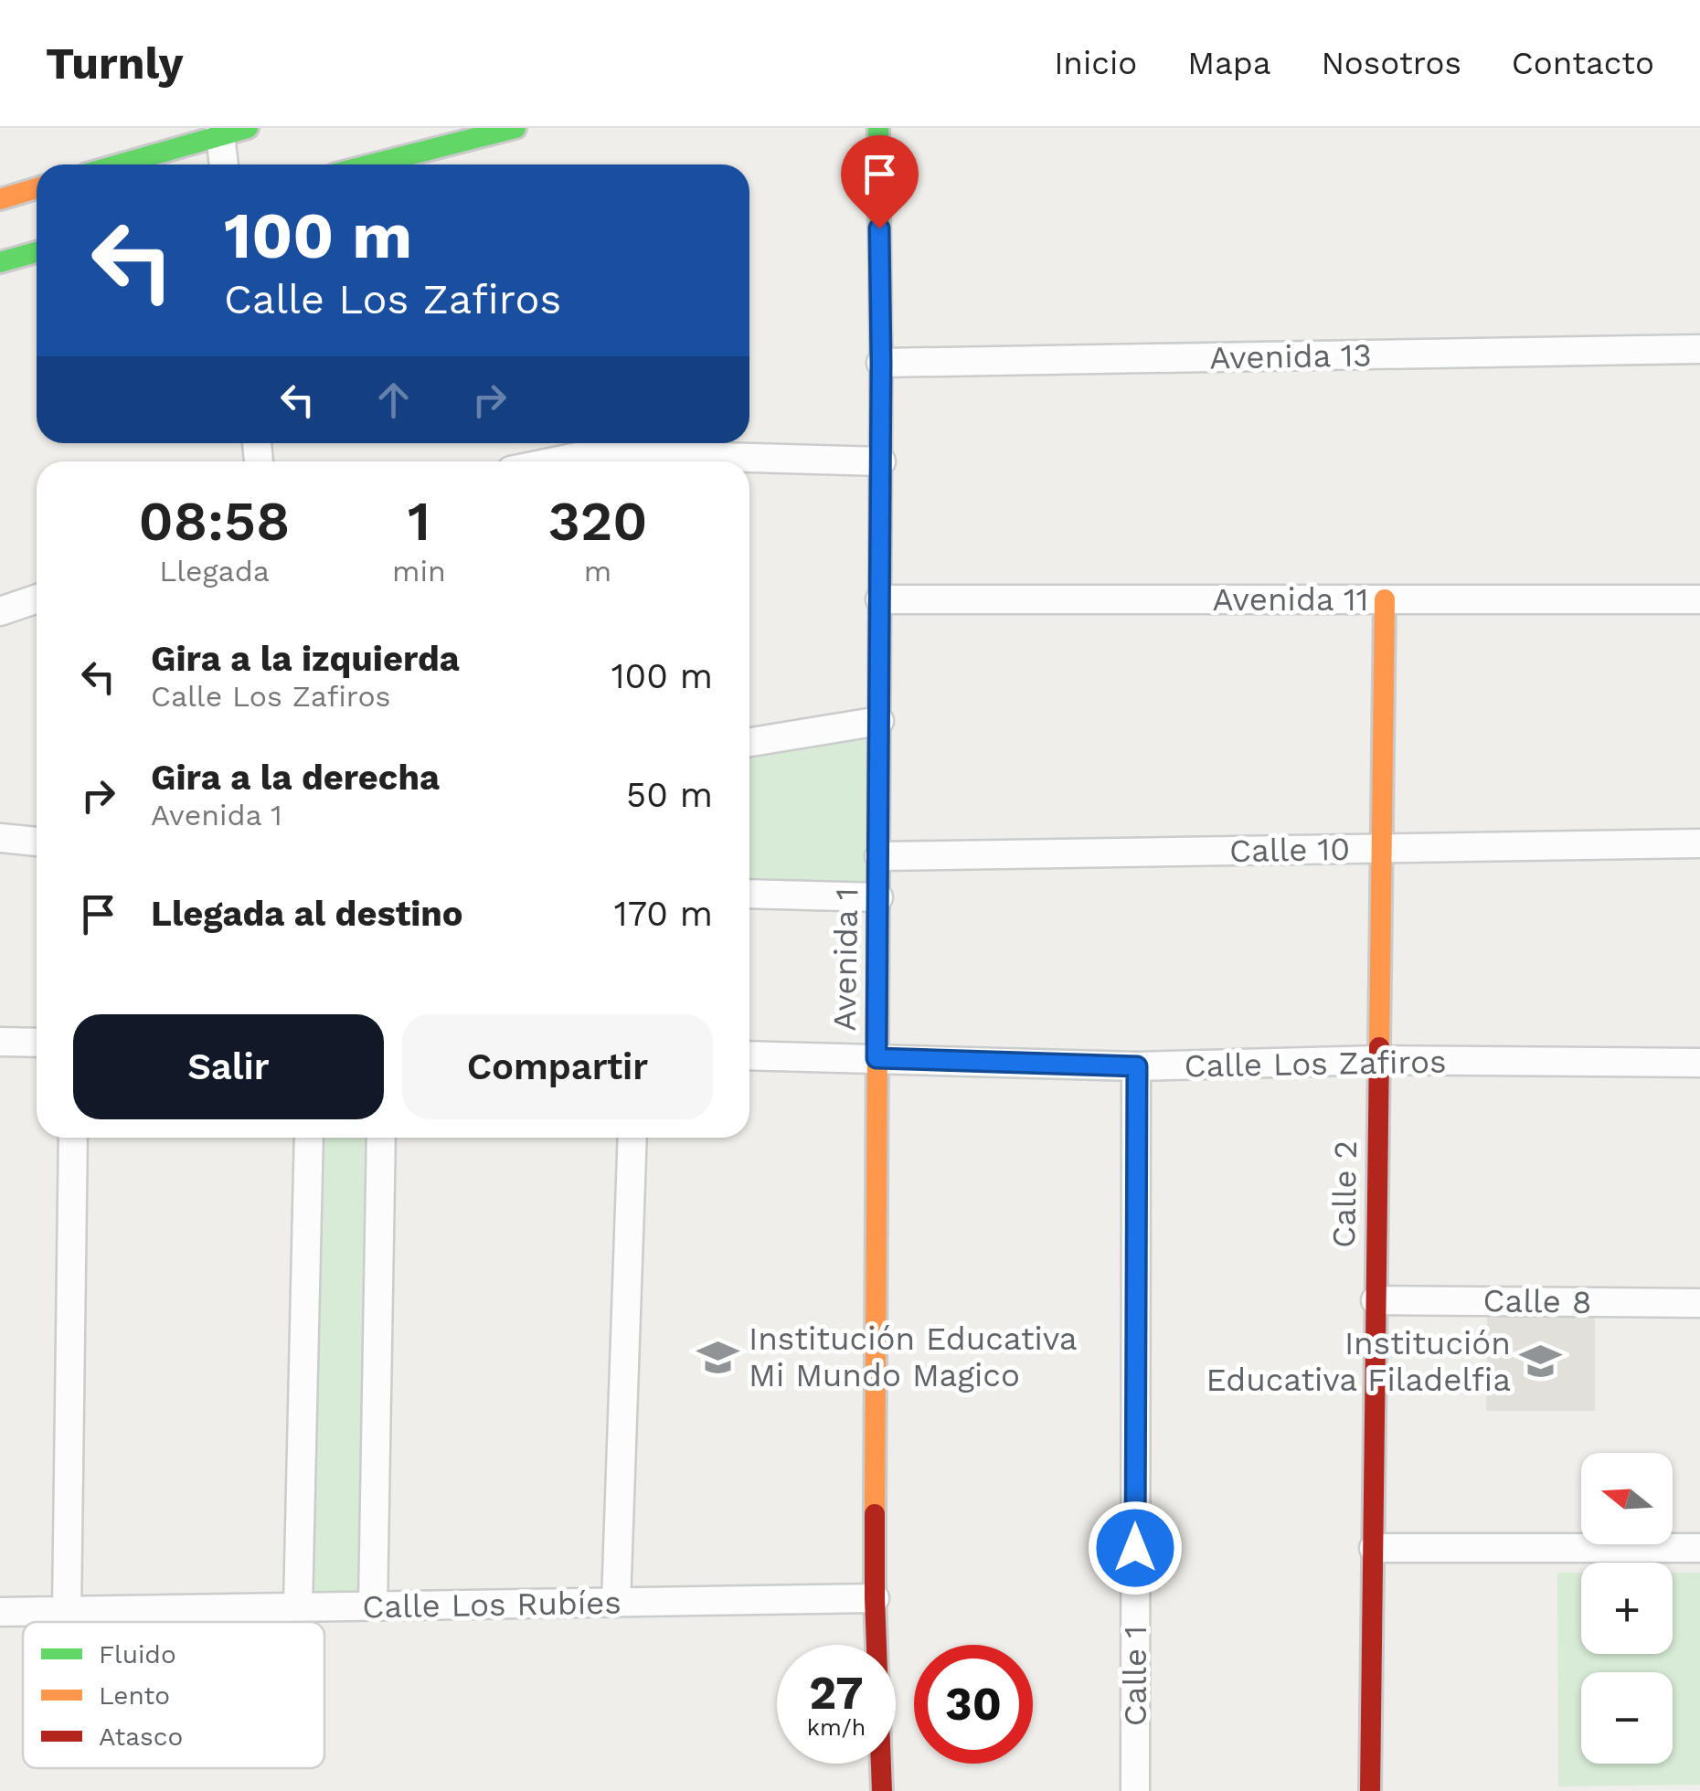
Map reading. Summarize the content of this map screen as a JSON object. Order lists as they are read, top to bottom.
{
  "streets": {
    "street": [
      "Avenida 13",
      "Avenida 11",
      "Calle 10",
      "Avenida 1",
      "Calle Los Zafiros",
      "Calle 2",
      "Calle 8",
      "Calle Los Rubíes",
      "Calle 1"
    ]
  },
  "crossings": [
    ["Avenida 13", "Avenida 1"],
    ["Avenida 11", "Avenida 1"],
    ["Avenida 11", "Calle 2"],
    ["Calle 10", "Avenida 1"],
    ["Calle 10", "Calle 2"],
    ["Avenida 1", "Calle Los Zafiros"],
    ["Avenida 1", "Calle Los Rubíes"],
    ["Calle Los Zafiros", "Calle 2"],
    ["Calle Los Zafiros", "Calle 1"],
    ["Calle 2", "Calle 8"]
  ],
  "places": {
    "school or university": ["Institución Educativa Mi Mundo Magico", "Institución Educativa Filadelfia"]
  },
  "legend": ["Fluido", "Lento", "Atasco"],
  "north": "left",
  "page": {
    "header": "Turnly",
    "nav": [
      "Inicio",
      "Mapa",
      "Nosotros",
      "Contacto"
    ],
    "turn": ["100 m", "Calle Los Zafiros"],
    "eta": [
      "08:58",
      "Llegada",
      "1",
      "min",
      "320",
      "m"
    ],
    "list": [
      {
        "name": "Gira a la izquierda",
        "note": "Calle Los Zafiros",
        "value": "100 m"
      },
      {
        "name": "Gira a la derecha",
        "note": "Avenida 1",
        "value": "50 m"
      },
      {
        "name": "Llegada al destino",
        "value": "170 m"
      }
    ],
    "buttons": ["Salir", "Compartir"],
    "map_buttons": ["+", "−"],
    "speed": "27 km/h",
    "limit": "30"
  }
}
